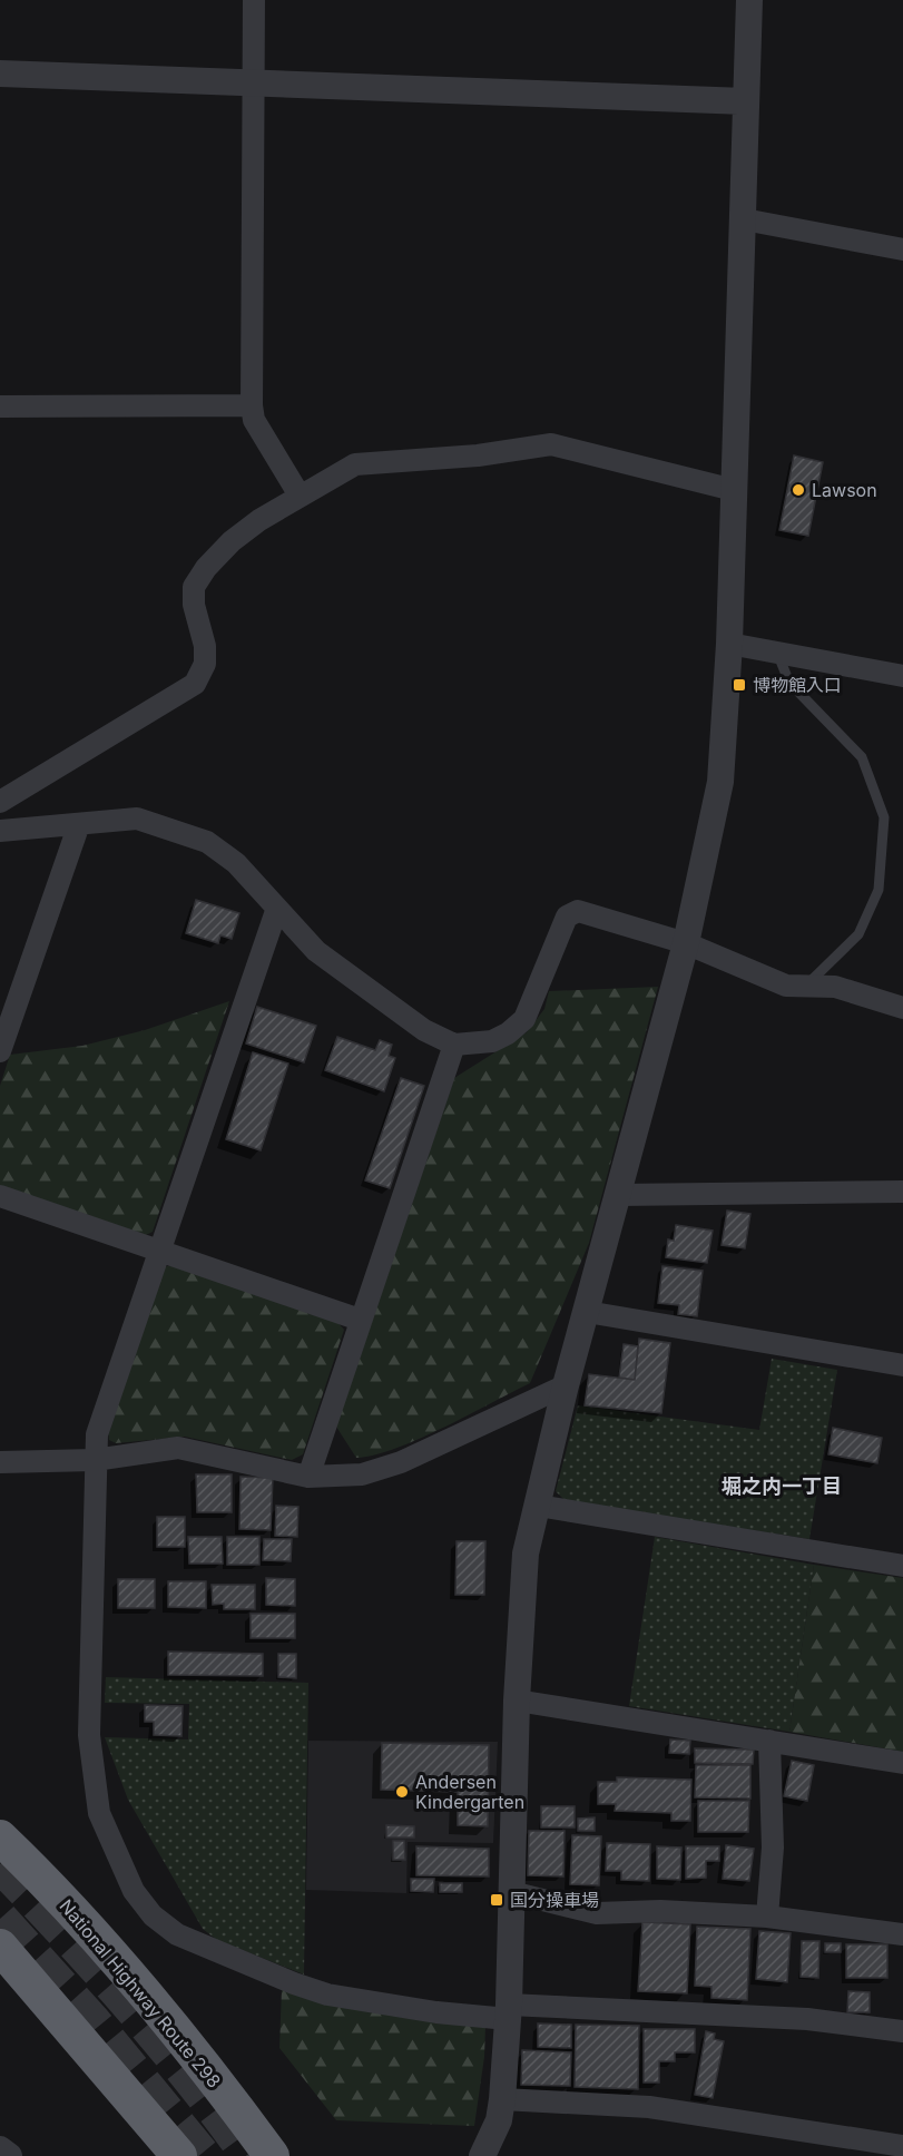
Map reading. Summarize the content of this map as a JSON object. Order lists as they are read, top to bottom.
{
  "streets": {
    "highway": ["National Highway Route 298"]
  },
  "districts": ["堀之内一丁目"],
  "places": {
    "other": ["Lawson", "Andersen Kindergarten"],
    "transit": ["博物館入口", "国分操車場"]
  }
}
